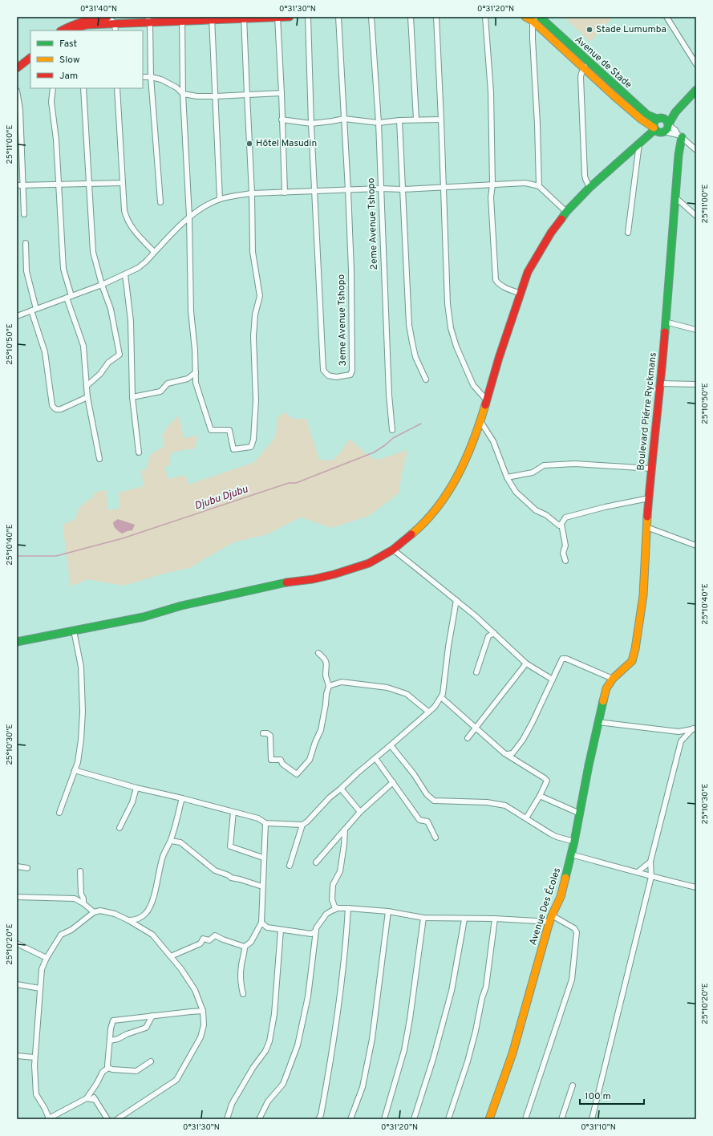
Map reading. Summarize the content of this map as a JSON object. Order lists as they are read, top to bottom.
{
  "streets": {
    "street": [
      "Avenue de Stade",
      "2eme Avenue Tshopo",
      "3eme Avenue Tshopo",
      "Boulevard Piérre Ryckmans",
      "Avenue Des Écoles"
    ]
  },
  "crossings": [
    ["Boulevard Piérre Ryckmans", "Avenue Des Écoles"]
  ],
  "water": ["Djubu Djubu"],
  "places": ["Stade Lumumba", "Hôtel Masudin"],
  "legend": ["Fast", "Slow", "Jam"],
  "scale_bar": "100 m",
  "coordinates": [
    "0°31'40\"N",
    "0°31'30\"N",
    "0°31'20\"N",
    "25°11'00\"E",
    "25°10'50\"E",
    "25°10'40\"E",
    "25°10'30\"E",
    "25°10'20\"E",
    "0°31'10\"N"
  ]
}
